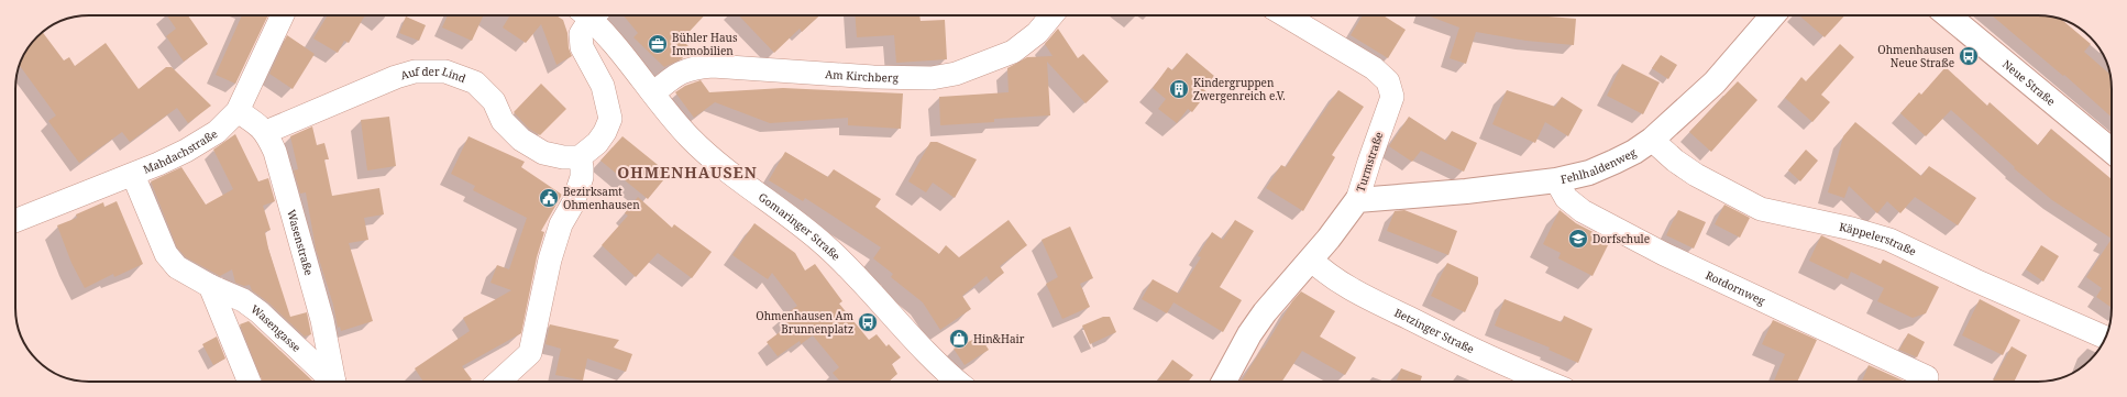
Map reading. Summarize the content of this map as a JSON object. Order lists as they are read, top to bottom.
{
  "streets": {
    "street": [
      "Am Kirchberg",
      "Auf der Lind",
      "Neue Straße",
      "Mahdachstraße",
      "Turmstraße",
      "Fehlhaldenweg",
      "Gomaringer Straße",
      "Käppelerstraße",
      "Wasenstraße",
      "Rotdornweg",
      "Wasengasse",
      "Betzinger Straße"
    ]
  },
  "crossings": [
    ["Am Kirchberg", "Gomaringer Straße"],
    ["Auf der Lind", "Wasenstraße"],
    ["Mahdachstraße", "Wasengasse"],
    ["Turmstraße", "Fehlhaldenweg"],
    ["Turmstraße", "Betzinger Straße"],
    ["Fehlhaldenweg", "Käppelerstraße"],
    ["Fehlhaldenweg", "Rotdornweg"]
  ],
  "districts": ["OHMENHAUSEN"],
  "places": {
    "office": ["Bühler Haus Immobilien"],
    "bus stop": ["Ohmenhausen Neue Straße", "Ohmenhausen Am Brunnenplatz"],
    "building": ["Kindergruppen Zwergenreich e.V."],
    "public building": ["Bezirksamt Ohmenhausen"],
    "school or university": ["Dorfschule"],
    "shop": ["Hin&Hair"]
  }
}
